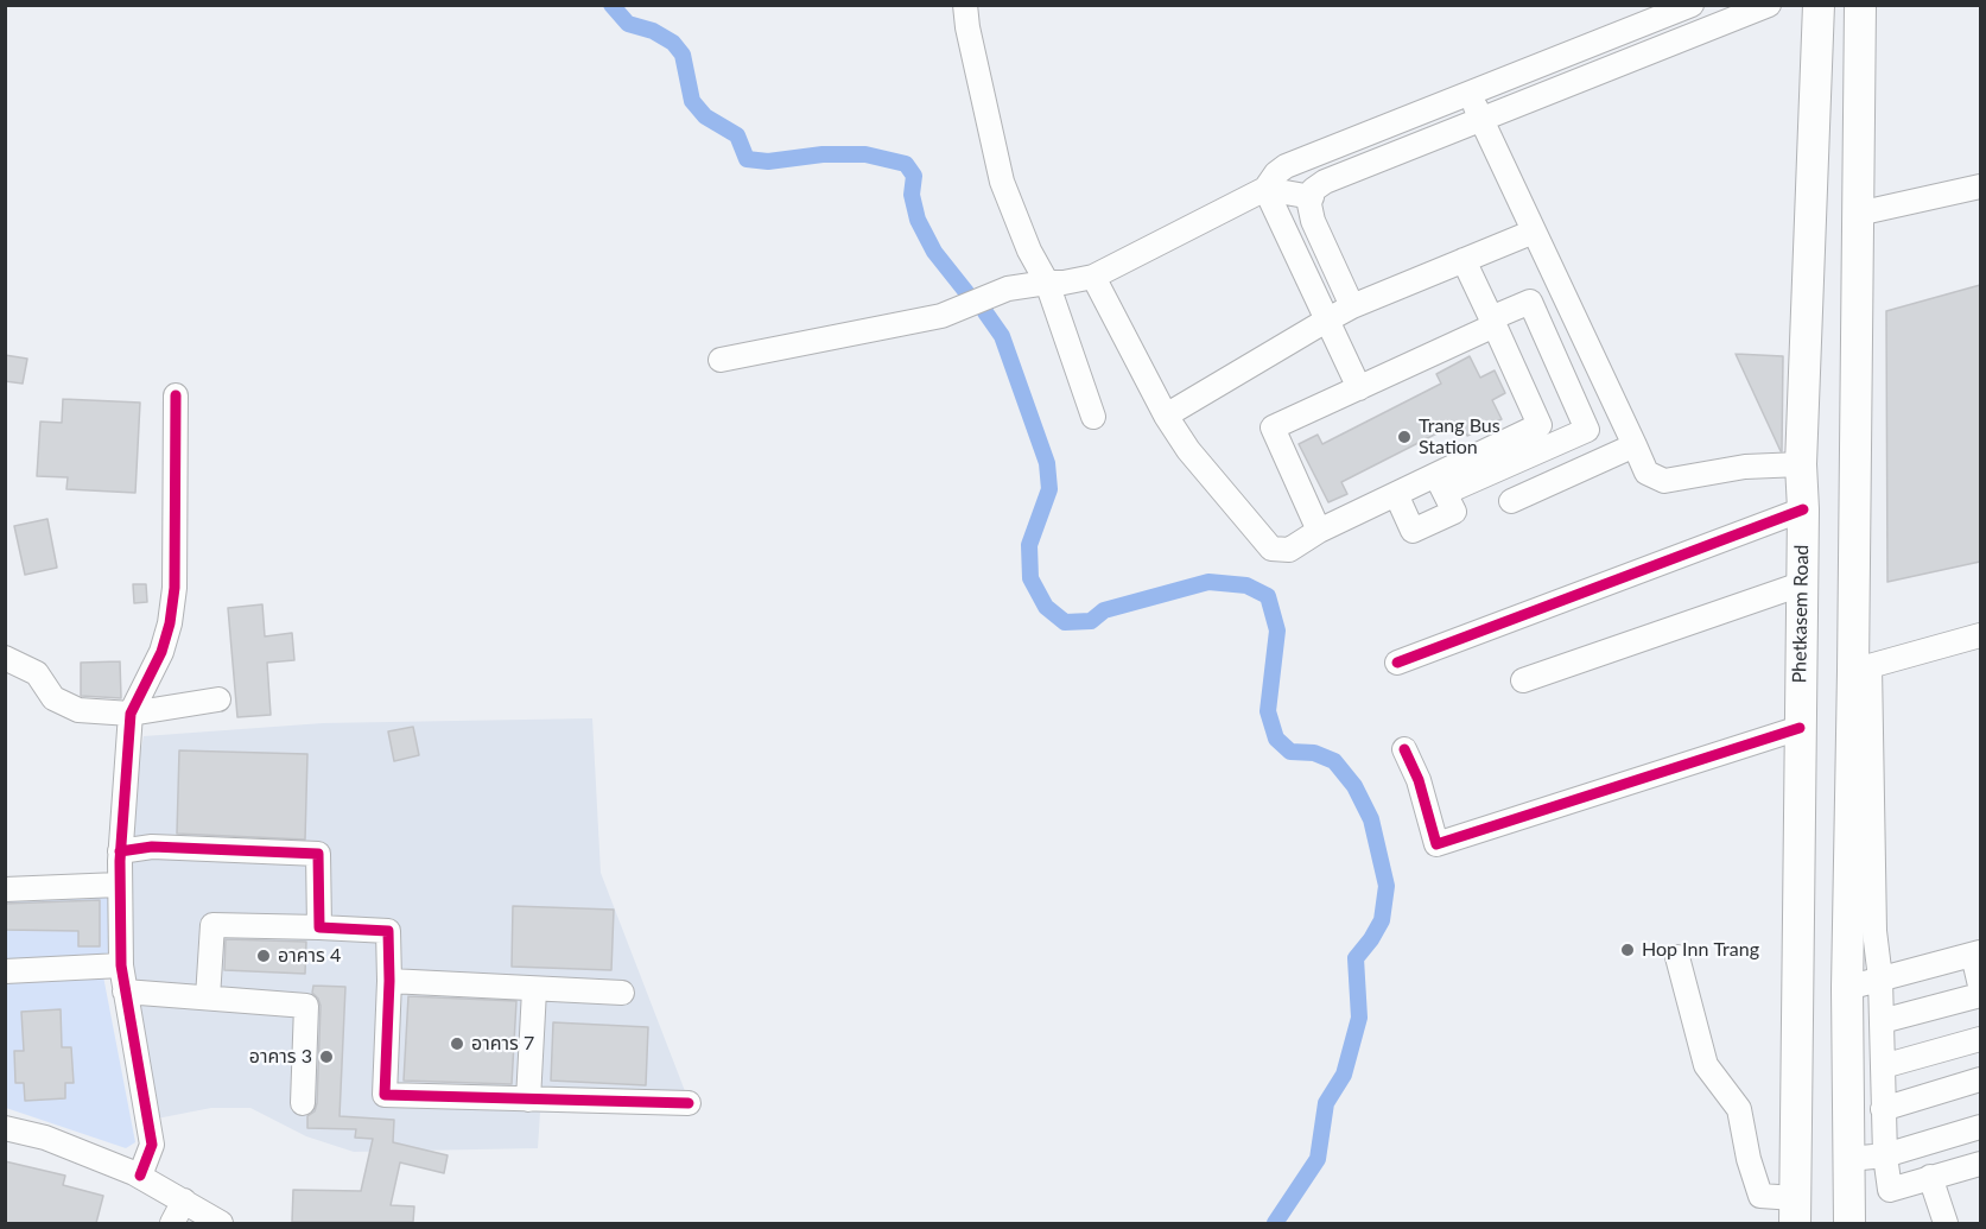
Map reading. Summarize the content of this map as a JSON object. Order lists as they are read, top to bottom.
{
  "streets": {
    "main road": ["Phetkasem Road"]
  },
  "places": [
    "Trang Bus Station",
    "Hop Inn Trang",
    "อาคาร 4",
    "อาคาร 7",
    "อาคาร 3"
  ]
}
